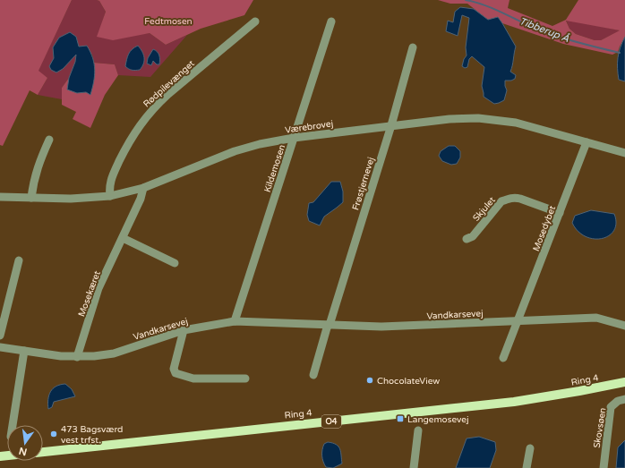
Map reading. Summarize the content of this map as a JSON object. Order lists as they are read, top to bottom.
{
  "streets": {
    "main road": ["Ring 4", "O4"],
    "street": [
      "Rødpilevænget",
      "Værebrovej",
      "Kildemosen",
      "Frøstjernevej",
      "Skjulet",
      "Mosedybet",
      "Mosekæret",
      "Vandkarsevej",
      "Skovsøen"
    ]
  },
  "crossings": [
    ["Rødpilevænget", "Værebrovej"],
    ["Værebrovej", "Kildemosen"],
    ["Værebrovej", "Frøstjernevej"],
    ["Værebrovej", "Mosedybet"],
    ["Værebrovej", "Mosekæret"],
    ["Kildemosen", "Vandkarsevej"],
    ["Frøstjernevej", "Vandkarsevej"],
    ["Skjulet", "Mosedybet"],
    ["Mosedybet", "Vandkarsevej"],
    ["Mosekæret", "Vandkarsevej"]
  ],
  "water": ["Tibberup Å"],
  "parks": ["Fedtmosen"],
  "places": {
    "other": ["ChocolateView", "473 Bagsværd vest trfst."],
    "transit": ["Langemosevej"]
  },
  "north": "bottom"
}
